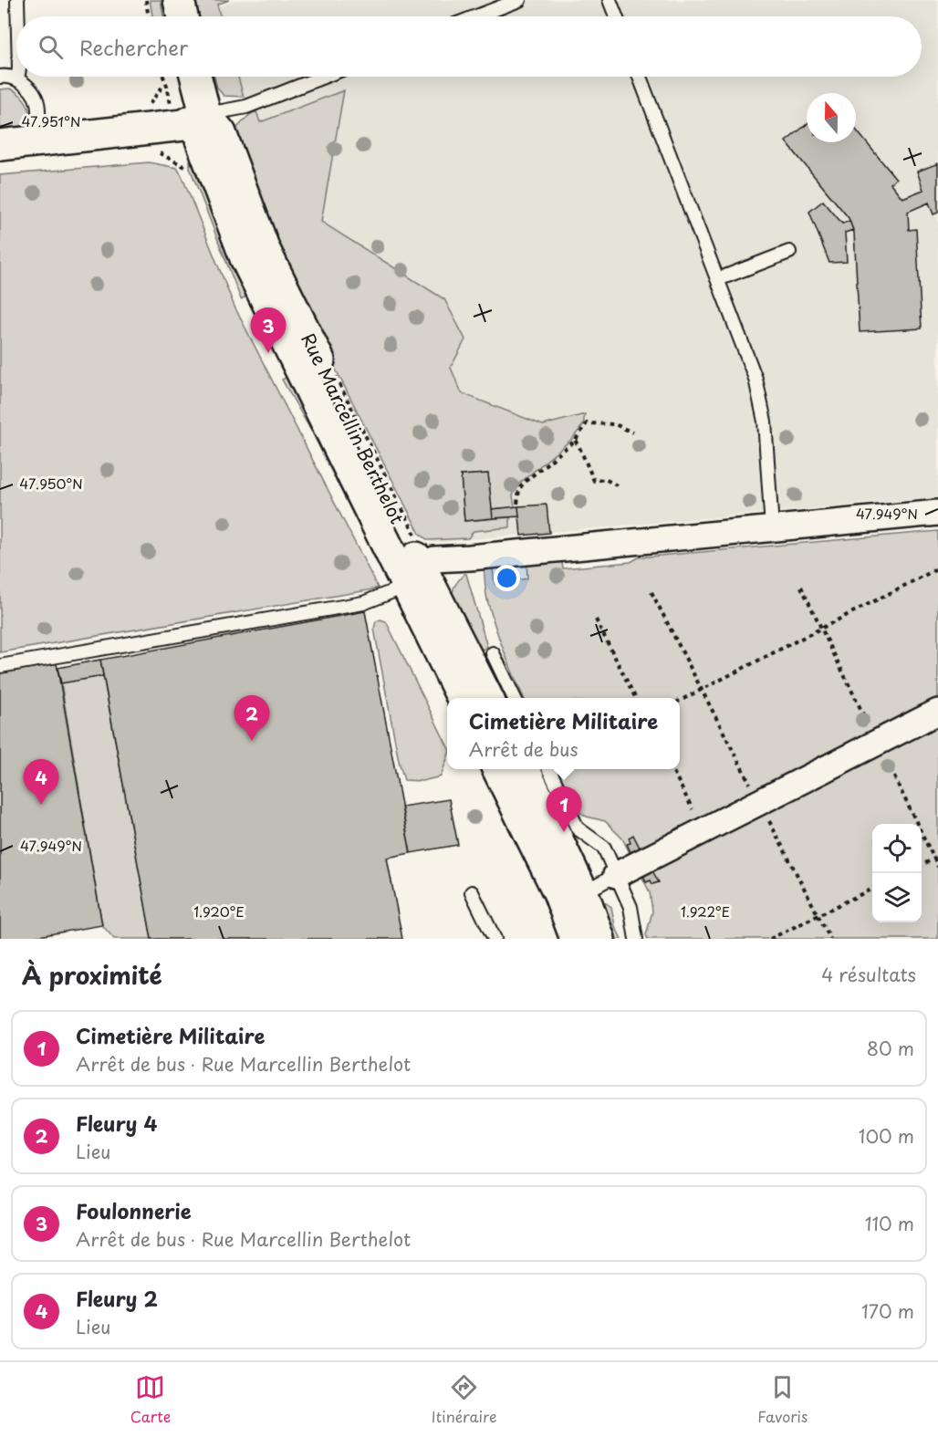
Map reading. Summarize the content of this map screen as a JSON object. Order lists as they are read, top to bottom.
{
  "streets": {
    "main road": ["Rue Marcellin Berthelot"]
  },
  "north": "top",
  "page": {
    "search": "Rechercher",
    "pins": [
      "3",
      "2",
      "4",
      "1"
    ],
    "popup": ["Cimetière Militaire", "Arrêt de bus"],
    "heading": ["À proximité", "4 résultats"],
    "list": [
      {
        "mark": "1",
        "name": "Cimetière Militaire",
        "note": "Arrêt de bus · Rue Marcellin Berthelot",
        "value": "80 m"
      },
      {
        "mark": "2",
        "name": "Fleury 4",
        "note": "Lieu",
        "value": "100 m"
      },
      {
        "mark": "3",
        "name": "Foulonnerie",
        "note": "Arrêt de bus · Rue Marcellin Berthelot",
        "value": "110 m"
      },
      {
        "mark": "4",
        "name": "Fleury 2",
        "note": "Lieu",
        "value": "170 m"
      }
    ],
    "nav": ["Carte", "Itinéraire", "Favoris"]
  },
  "coordinates": [
    "47.951°N",
    "47.950°N",
    "47.949°N",
    "1.920°E",
    "1.922°E"
  ]
}
